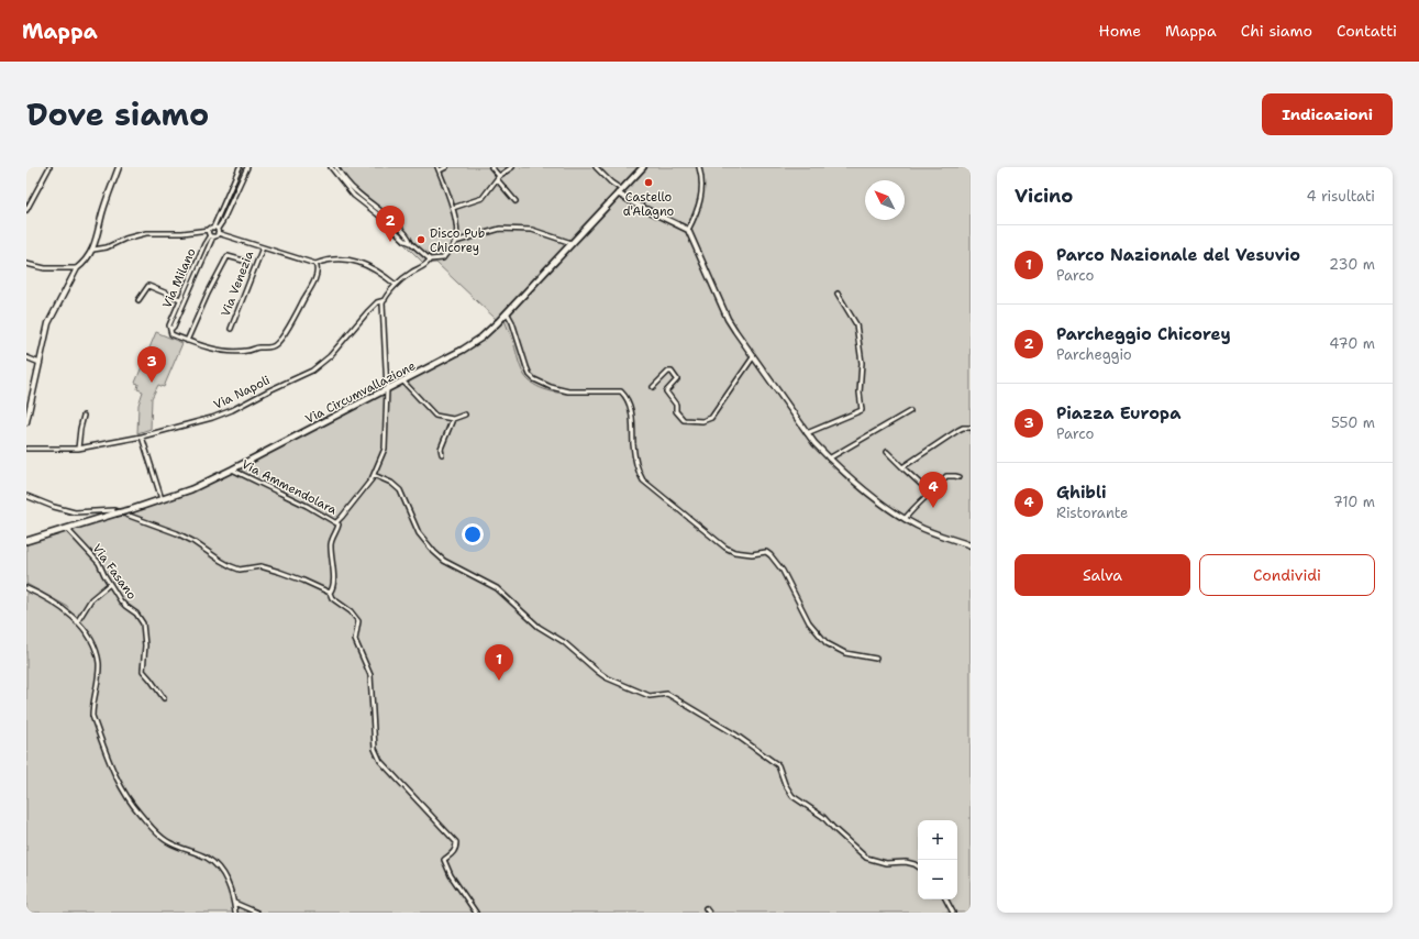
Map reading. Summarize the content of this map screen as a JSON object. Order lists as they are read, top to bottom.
{
  "streets": {
    "main road": ["Via Circumvallazione"],
    "street": [
      "Via Milano",
      "Via Venezia",
      "Via Napoli",
      "Via Ammendolara",
      "Via Fasano"
    ]
  },
  "crossings": [
    ["Via Napoli", "Via Ammendolara"],
    ["Via Circumvallazione", "Via Ammendolara"],
    ["Via Circumvallazione", "Via Fasano"]
  ],
  "places": ["Castello d'Alagno", "Disco Pub Chicorey"],
  "north": "top left",
  "page": {
    "header": "Mappa",
    "nav": [
      "Home",
      "Mappa",
      "Chi siamo",
      "Contatti"
    ],
    "title": "Dove siamo",
    "buttons": [
      "Indicazioni",
      ["Salva", "Condividi"]
    ],
    "heading": ["Vicino", "4 risultati"],
    "pins": [
      "2",
      "3",
      "4",
      "1"
    ],
    "list": [
      {
        "mark": "1",
        "name": "Parco Nazionale del Vesuvio",
        "note": "Parco",
        "value": "230 m"
      },
      {
        "mark": "2",
        "name": "Parcheggio Chicorey",
        "note": "Parcheggio",
        "value": "470 m"
      },
      {
        "mark": "3",
        "name": "Piazza Europa",
        "note": "Parco",
        "value": "550 m"
      },
      {
        "mark": "4",
        "name": "Ghibli",
        "note": "Ristorante",
        "value": "710 m"
      }
    ],
    "map_buttons": ["+", "−"]
  }
}
